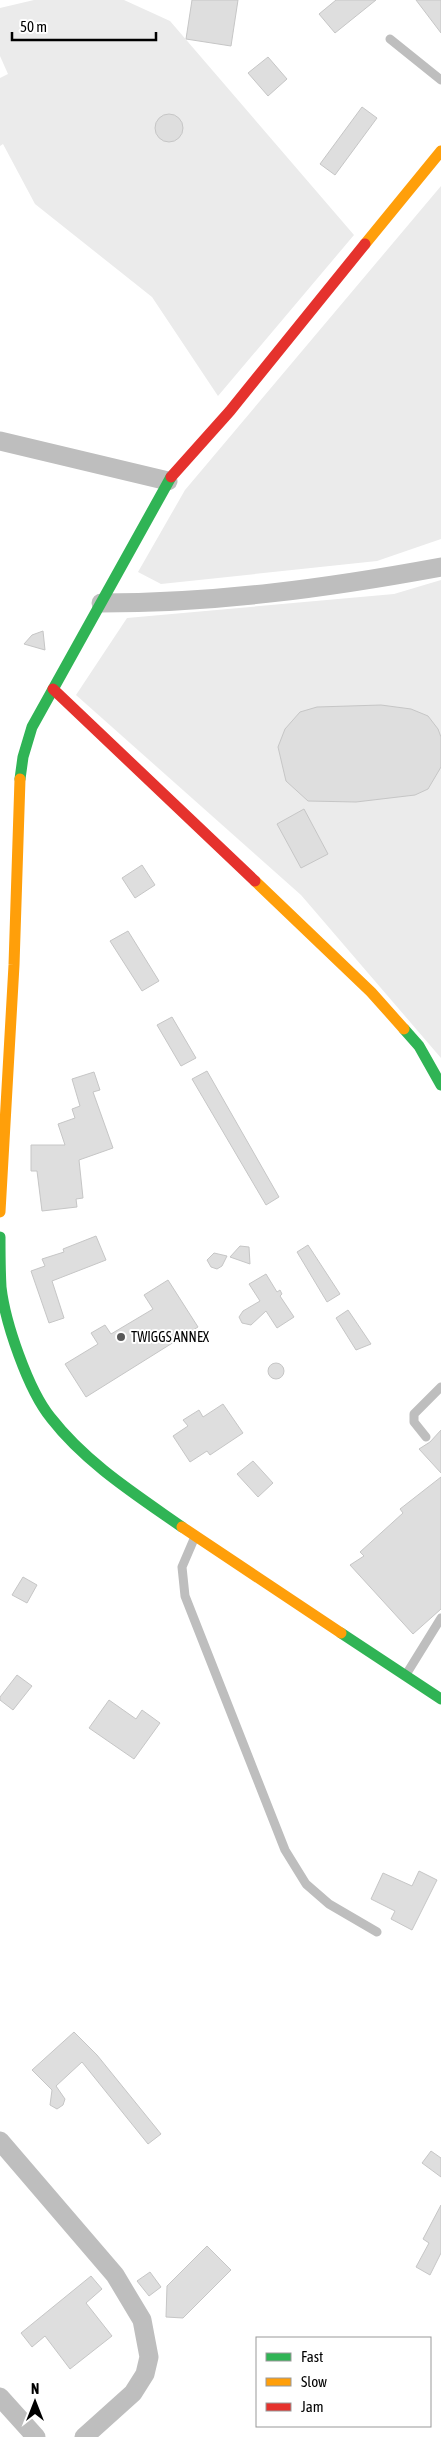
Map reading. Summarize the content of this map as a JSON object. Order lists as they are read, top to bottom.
{
  "places": ["TWIGGS ANNEX"],
  "legend": ["Fast", "Slow", "Jam"],
  "scale_bar": "50 m",
  "north": "top"
}
